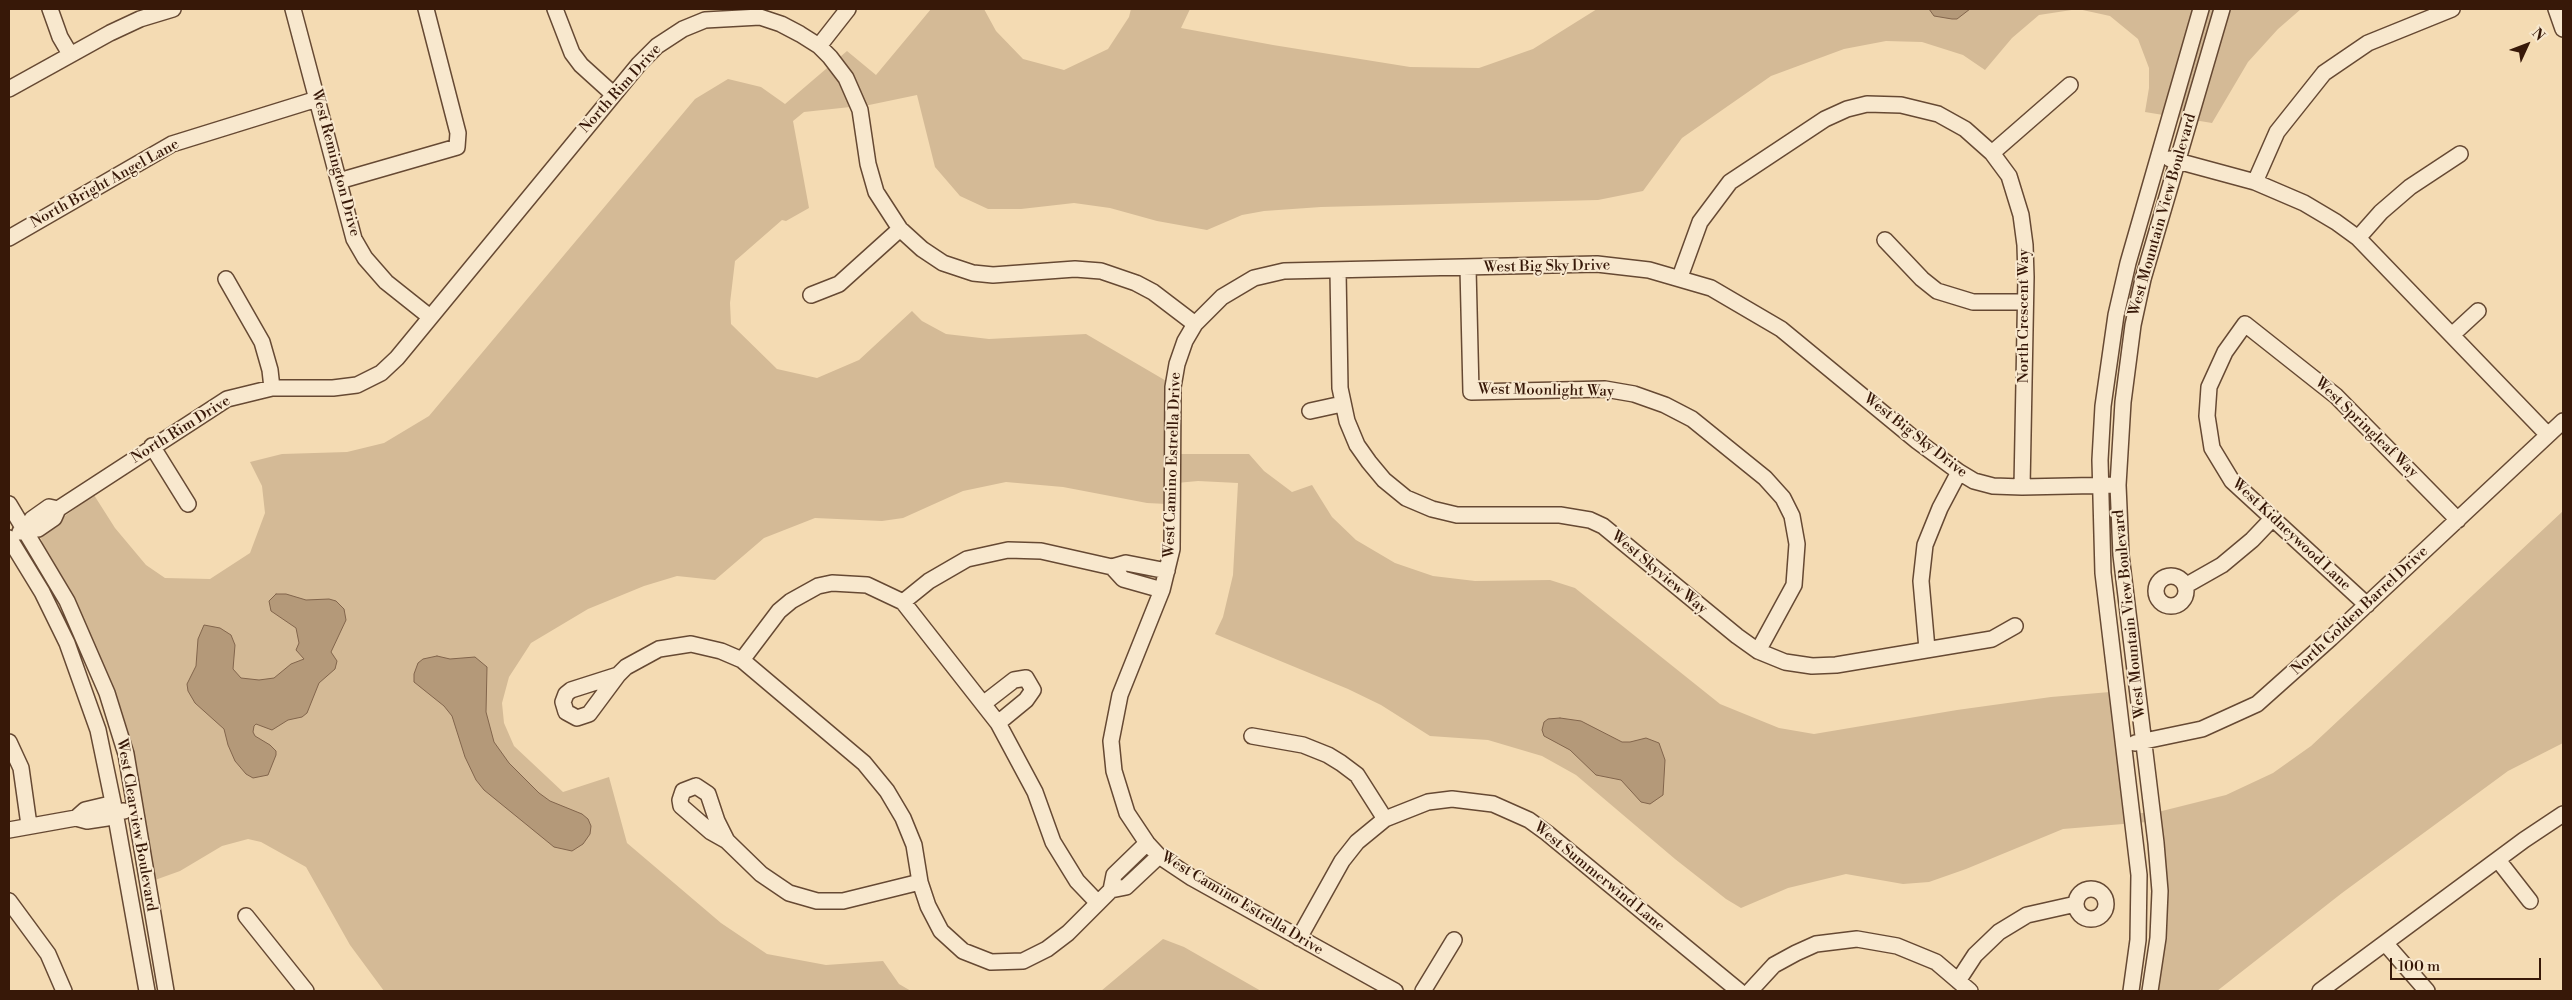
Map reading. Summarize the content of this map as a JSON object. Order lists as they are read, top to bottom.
{
  "streets": {
    "street": [
      "North Rim Drive",
      "West Remington Drive",
      "North Bright Angel Lane",
      "West Mountain View Boulevard",
      "West Big Sky Drive",
      "North Crescent Way",
      "West Moonlight Way",
      "West Springleaf Way",
      "West Camino Estrella Drive",
      "West Kidneywood Lane",
      "West Skyview Way",
      "North Golden Barrel Drive",
      "West Clearview Boulevard",
      "West Summerwind Lane"
    ]
  },
  "crossings": [
    ["North Rim Drive", "West Remington Drive"],
    ["North Rim Drive", "West Big Sky Drive"],
    ["North Rim Drive", "West Camino Estrella Drive"],
    ["North Rim Drive", "West Clearview Boulevard"],
    ["West Remington Drive", "North Bright Angel Lane"],
    ["West Mountain View Boulevard", "West Big Sky Drive"],
    ["West Mountain View Boulevard", "North Golden Barrel Drive"],
    ["West Big Sky Drive", "North Crescent Way"],
    ["West Big Sky Drive", "West Moonlight Way"],
    ["West Big Sky Drive", "West Camino Estrella Drive"],
    ["West Big Sky Drive", "West Skyview Way"],
    ["West Moonlight Way", "West Skyview Way"],
    ["West Springleaf Way", "West Kidneywood Lane"],
    ["West Springleaf Way", "North Golden Barrel Drive"],
    ["West Camino Estrella Drive", "West Summerwind Lane"],
    ["West Kidneywood Lane", "North Golden Barrel Drive"]
  ],
  "scale_bar": "100 m",
  "north": "top right"
}
